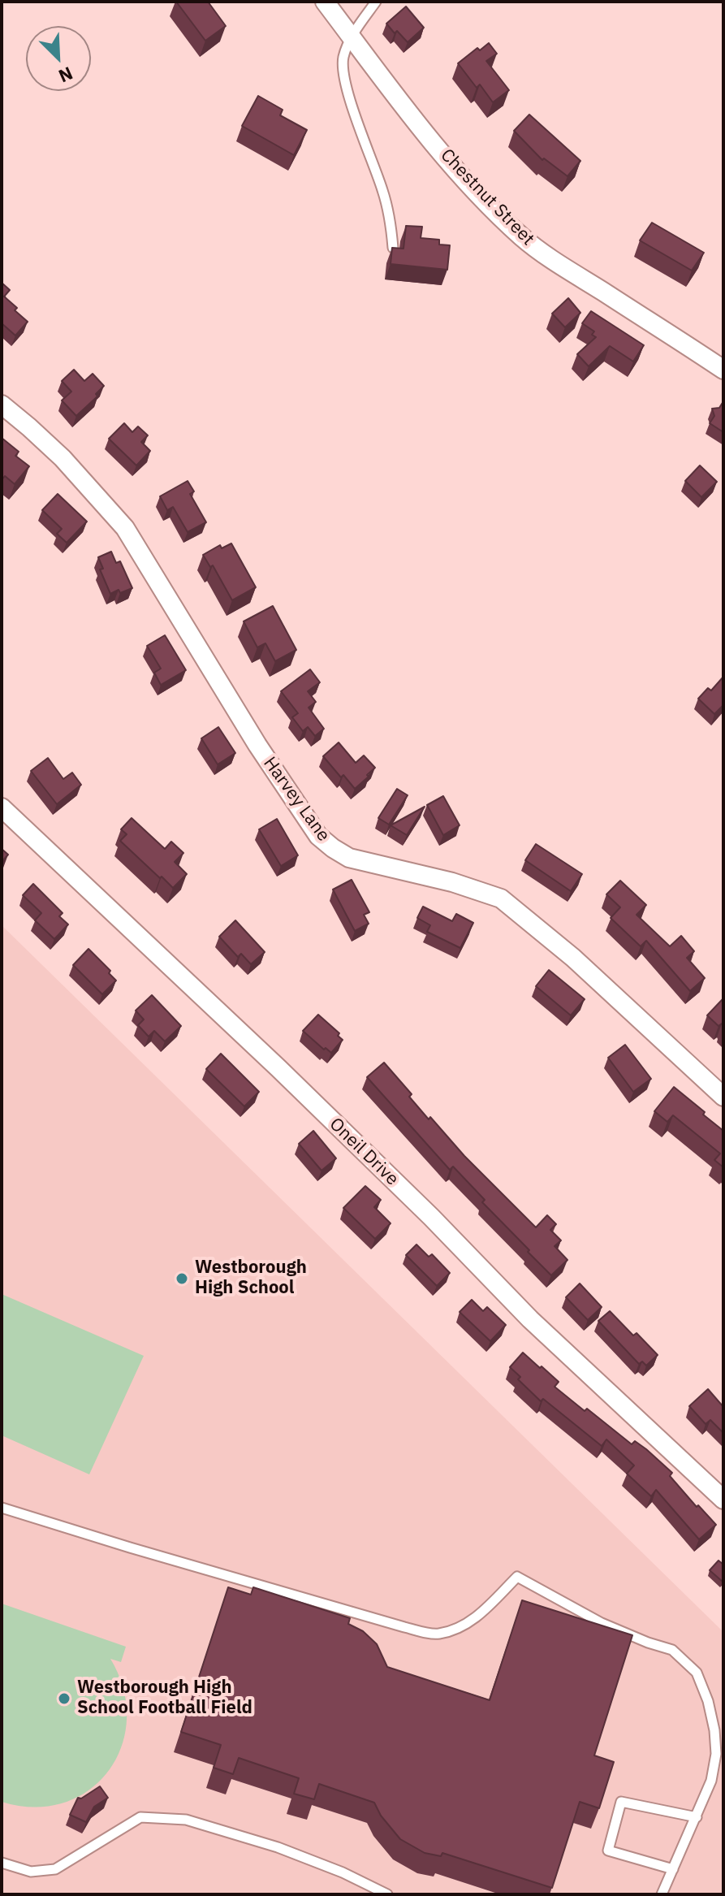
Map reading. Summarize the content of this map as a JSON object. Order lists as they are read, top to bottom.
{
  "streets": {
    "street": ["Chestnut Street", "Harvey Lane", "Oneil Drive"]
  },
  "places": ["Westborough High School", "Westborough High School Football Field"],
  "north": "bottom right"
}
